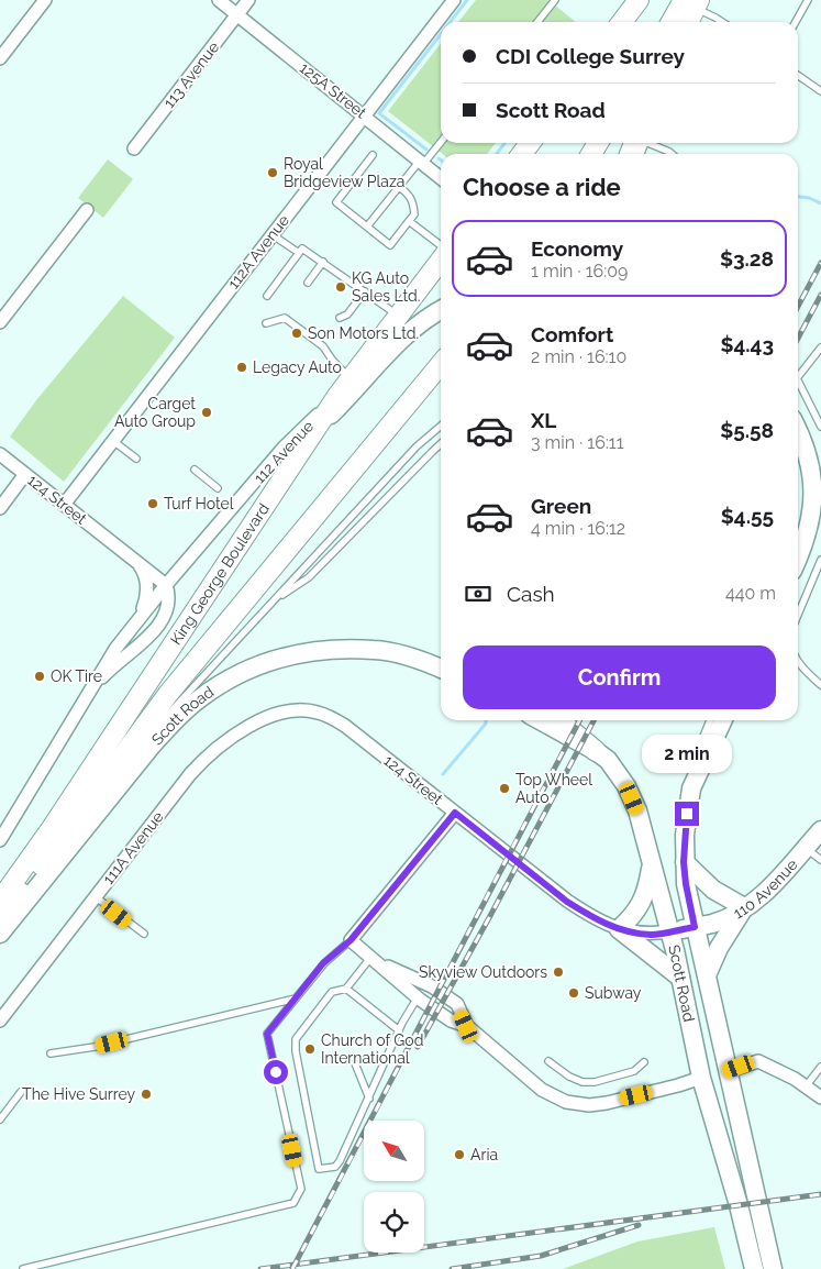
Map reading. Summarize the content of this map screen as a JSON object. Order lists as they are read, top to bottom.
{
  "streets": {
    "main road": ["King George Boulevard", "Scott Road", "110 Avenue"],
    "street": [
      "113 Avenue",
      "125A Street",
      "112A Avenue",
      "112 Avenue",
      "124 Street",
      "111A Avenue"
    ]
  },
  "crossings": [
    ["113 Avenue", "125A Street"],
    ["125A Street", "112A Avenue"],
    ["112A Avenue", "124 Street"],
    ["112 Avenue", "124 Street"],
    ["112 Avenue", "King George Boulevard"],
    ["124 Street", "Scott Road"],
    ["124 Street", "111A Avenue"],
    ["124 Street", "110 Avenue"],
    ["Scott Road", "110 Avenue"]
  ],
  "places": [
    "Royal Bridgeview Plaza",
    "KG Auto Sales Ltd.",
    "Son Motors Ltd.",
    "Legacy Auto",
    "Carget Auto Group",
    "Turf Hotel",
    "OK Tire",
    "Top Wheel Auto",
    "Skyview Outdoors",
    "Subway",
    "Church of God International",
    "The Hive Surrey",
    "Aria"
  ],
  "north": "top left",
  "page": {
    "banner": ["CDI College Surrey", "Scott Road"],
    "heading": "Choose a ride",
    "list": [
      {
        "name": "Economy",
        "note": "1 min · 16:09",
        "value": "$3.28"
      },
      {
        "name": "Comfort",
        "note": "2 min · 16:10",
        "value": "$4.43"
      },
      {
        "name": "XL",
        "note": "3 min · 16:11",
        "value": "$5.58"
      },
      {
        "name": "Green",
        "note": "4 min · 16:12",
        "value": "$4.55"
      }
    ],
    "pay": ["Cash", "440 m"],
    "buttons": "Confirm",
    "bubble": "2 min"
  }
}
